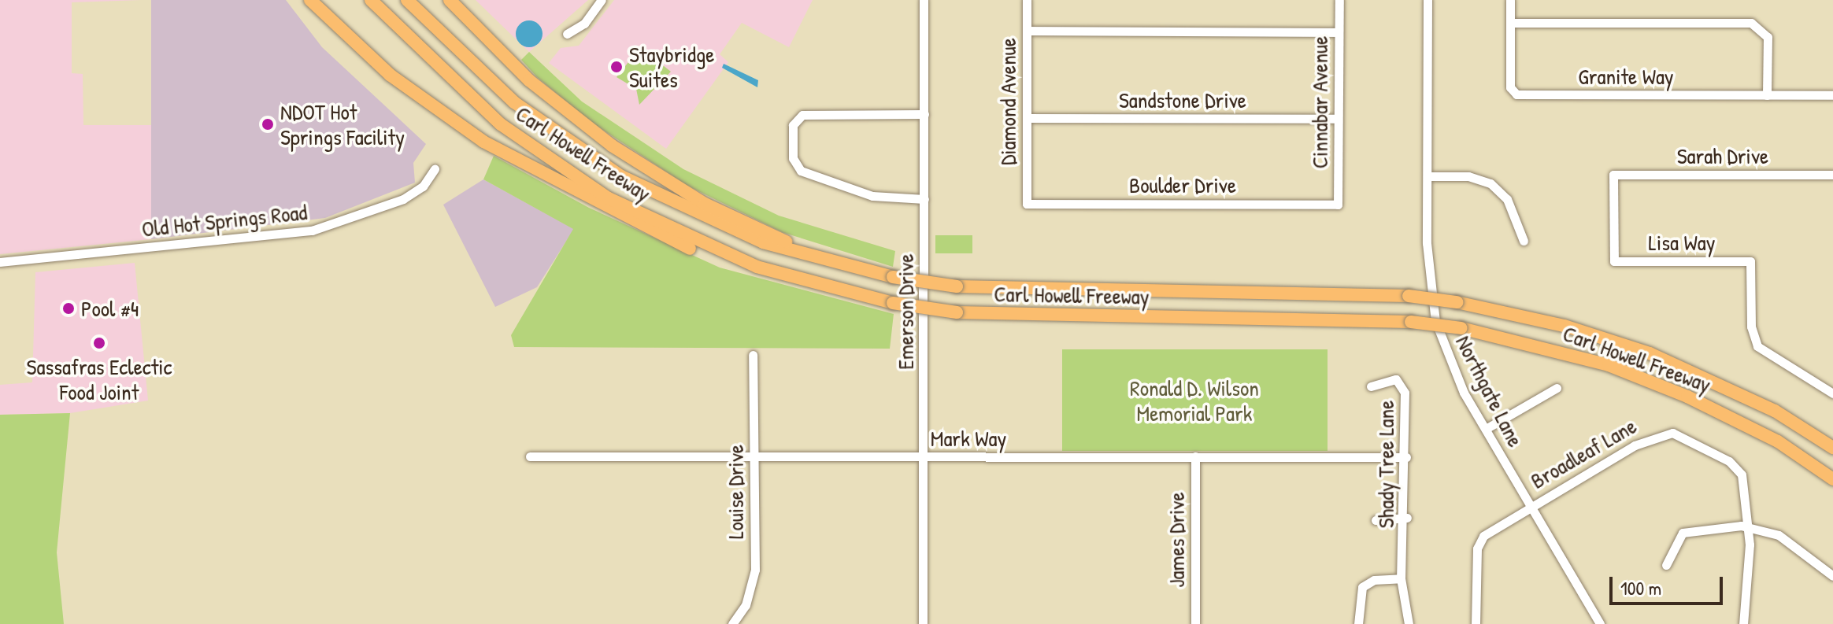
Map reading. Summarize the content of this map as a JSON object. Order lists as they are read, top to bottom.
{
  "streets": {
    "highway": ["Carl Howell Freeway"],
    "street": [
      "Granite Way",
      "Sandstone Drive",
      "Diamond Avenue",
      "Cinnabar Avenue",
      "Sarah Drive",
      "Boulder Drive",
      "Old Hot Springs Road",
      "Lisa Way",
      "Emerson Drive",
      "Northgate Lane",
      "Mark Way",
      "Broadleaf Lane",
      "Shady Tree Lane",
      "Louise Drive",
      "James Drive"
    ]
  },
  "crossings": [
    ["Sandstone Drive", "Diamond Avenue"],
    ["Sandstone Drive", "Cinnabar Avenue"],
    ["Diamond Avenue", "Boulder Drive"],
    ["Cinnabar Avenue", "Boulder Drive"],
    ["Sarah Drive", "Lisa Way"],
    ["Emerson Drive", "Mark Way"],
    ["Northgate Lane", "Broadleaf Lane"],
    ["Mark Way", "Shady Tree Lane"],
    ["Mark Way", "Louise Drive"],
    ["Mark Way", "James Drive"]
  ],
  "parks": ["Ronald D. Wilson Memorial Park"],
  "places": [
    "Staybridge Suites",
    "NDOT Hot Springs Facility",
    "Pool #4",
    "Sassafras Eclectic Food Joint"
  ],
  "scale_bar": "100 m"
}
